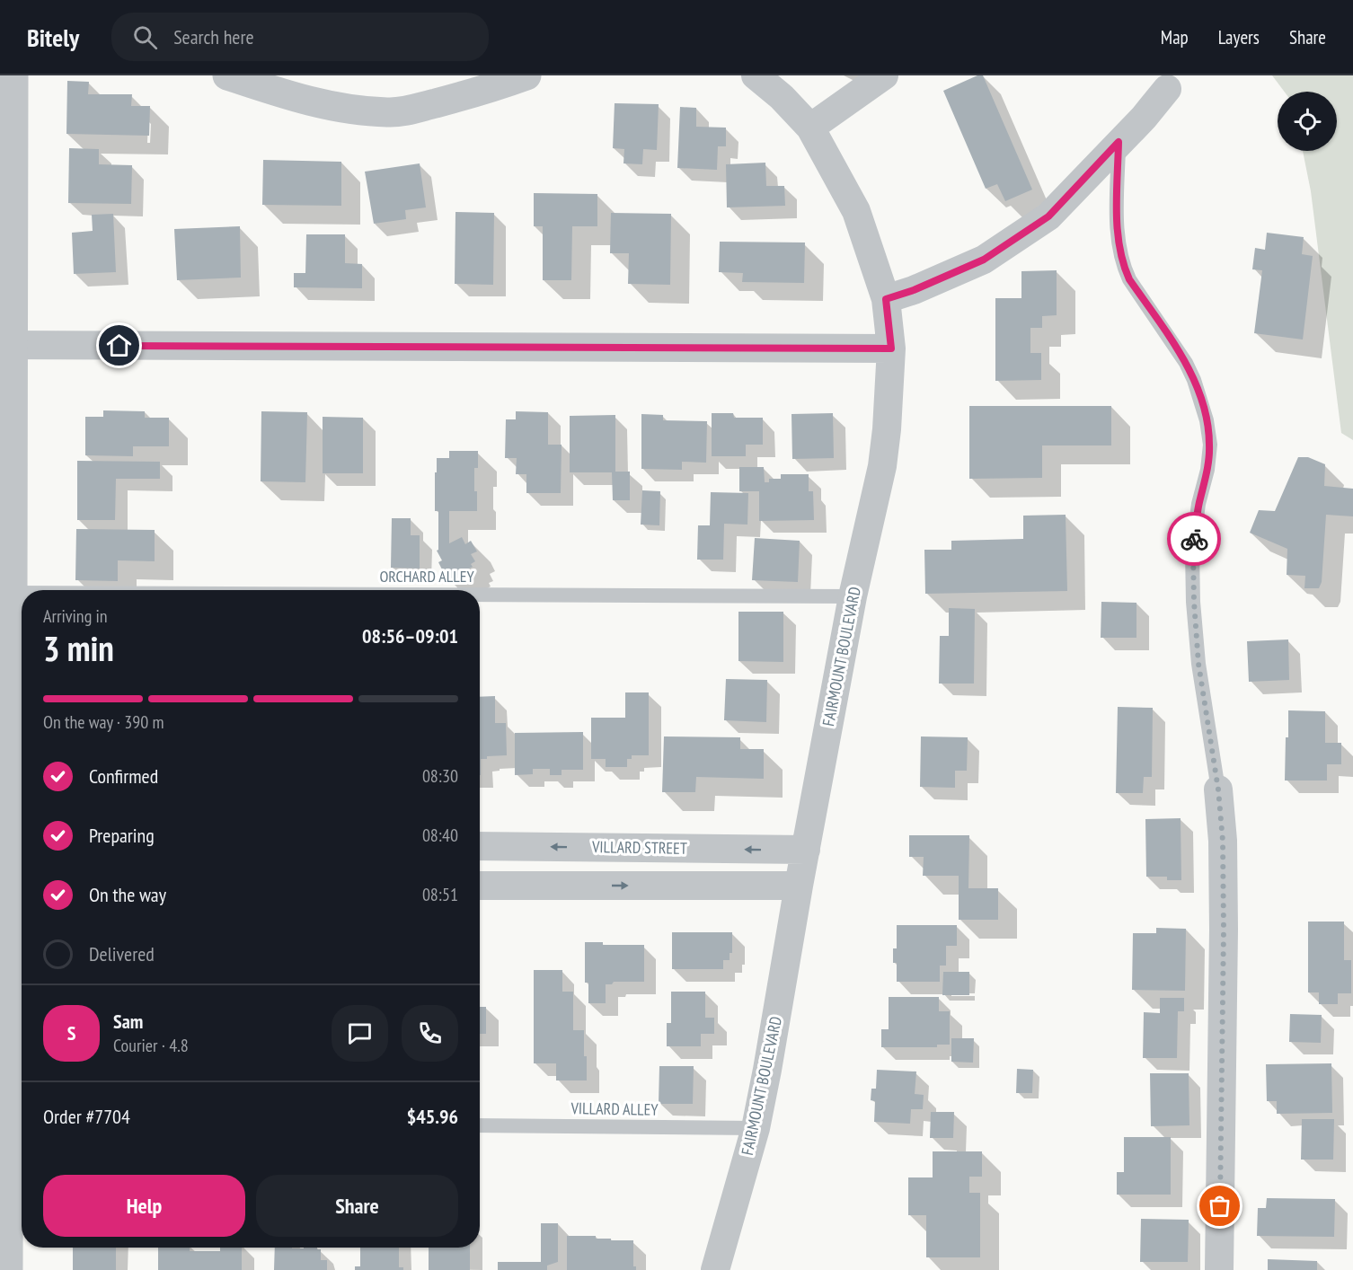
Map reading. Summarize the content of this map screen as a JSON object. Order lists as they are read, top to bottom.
{
  "streets": {
    "street": ["FAIRMOUNT BOULEVARD", "VILLARD STREET"],
    "lane": ["ORCHARD ALLEY", "VILLARD ALLEY"]
  },
  "crossings": [
    ["ORCHARD ALLEY", "FAIRMOUNT BOULEVARD"],
    ["FAIRMOUNT BOULEVARD", "VILLARD STREET"],
    ["FAIRMOUNT BOULEVARD", "VILLARD ALLEY"]
  ],
  "page": {
    "header": "Bitely",
    "search": "Search here",
    "nav": ["Map", "Layers", "Share"],
    "heading": ["3 min", "Arriving in", "08:56–09:01"],
    "panel": [
      "Sam",
      "Courier · 4.8",
      "Order #7704",
      "$45.96"
    ],
    "bar": "On the way · 390 m",
    "list": [
      ["Confirmed", "08:30"],
      ["Preparing", "08:40"],
      ["On the way", "08:51"],
      "Delivered"
    ],
    "round": "S",
    "buttons": ["Help", "Share"]
  }
}
